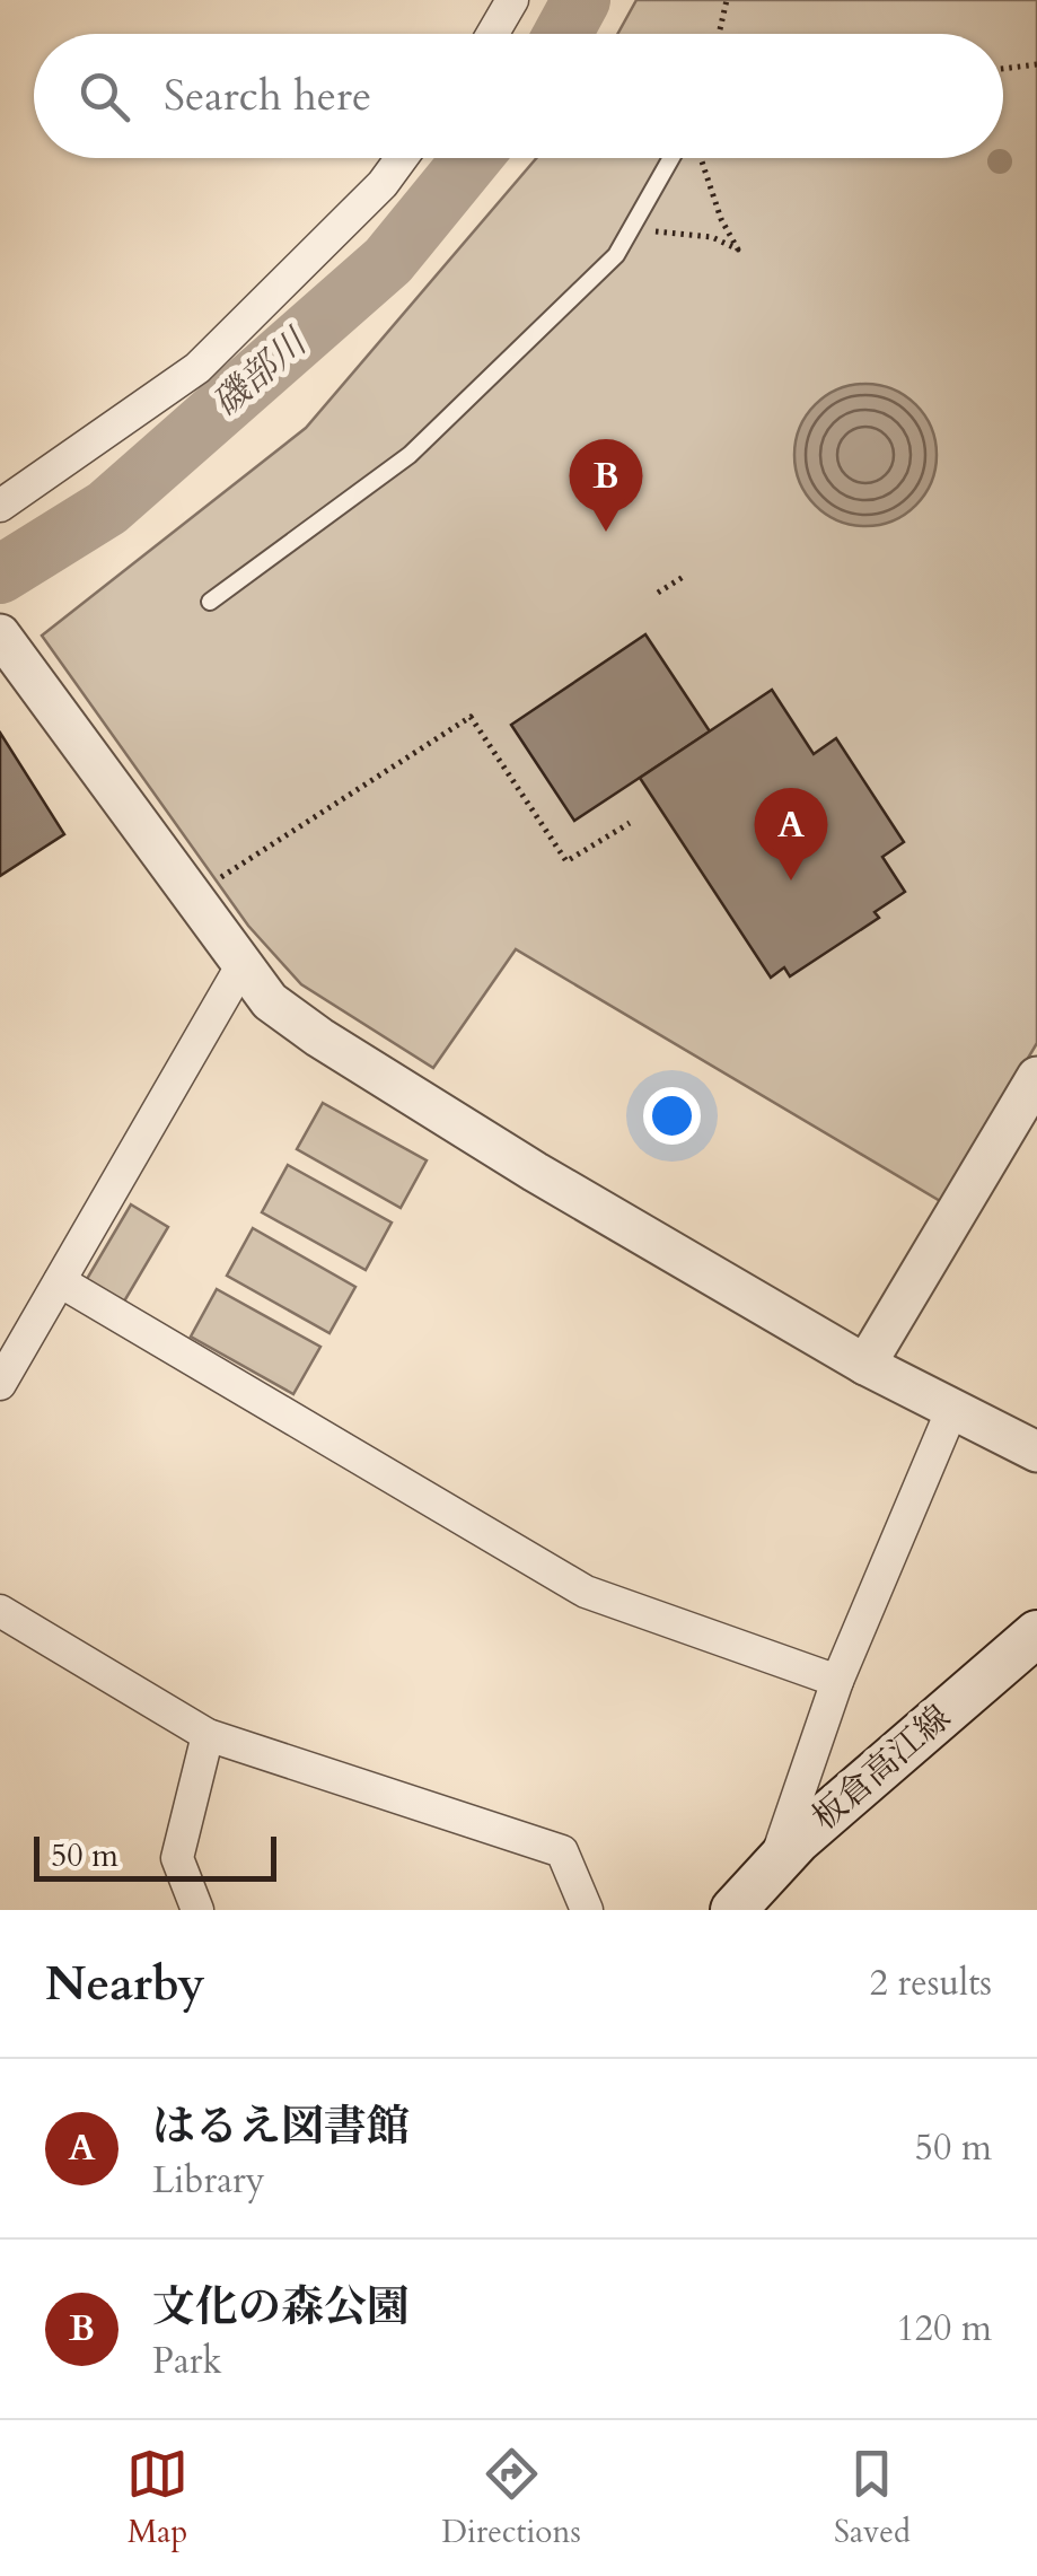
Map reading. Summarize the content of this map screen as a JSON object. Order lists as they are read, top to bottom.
{
  "streets": {
    "main road": ["板倉高江線"]
  },
  "water": ["磯部川"],
  "scale_bar": "50 m",
  "page": {
    "search": "Search here",
    "pins": ["B", "A"],
    "scale": "50 m",
    "heading": ["Nearby", "2 results"],
    "list": [
      {
        "mark": "A",
        "name": "はるえ図書館",
        "note": "Library",
        "value": "50 m"
      },
      {
        "mark": "B",
        "name": "文化の森公園",
        "note": "Park",
        "value": "120 m"
      }
    ],
    "nav": ["Map", "Directions", "Saved"]
  }
}
